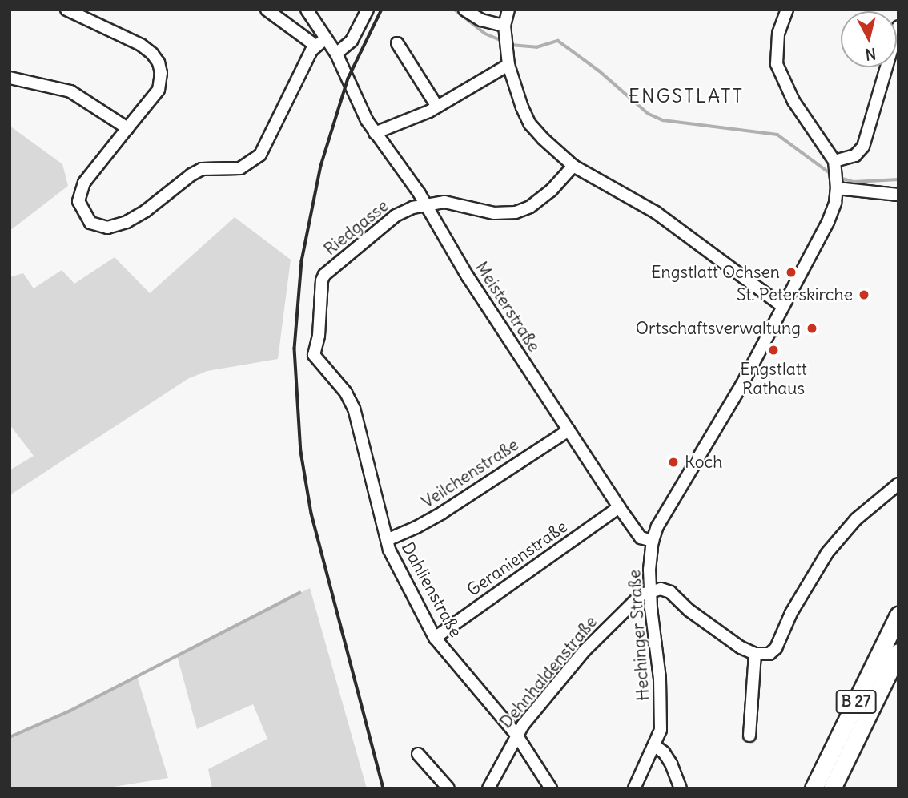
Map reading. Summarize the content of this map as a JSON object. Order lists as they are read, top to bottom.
{
  "streets": {
    "highway": ["B 27"],
    "street": [
      "Riedgasse",
      "Meisterstraße",
      "Veilchenstraße",
      "Geranienstraße",
      "Dahlienstraße",
      "Hechinger Straße",
      "Dehnhaldenstraße"
    ]
  },
  "crossings": [
    ["Riedgasse", "Meisterstraße"],
    ["Riedgasse", "Dahlienstraße"],
    ["Meisterstraße", "Veilchenstraße"],
    ["Meisterstraße", "Geranienstraße"],
    ["Meisterstraße", "Hechinger Straße"],
    ["Veilchenstraße", "Dahlienstraße"],
    ["Geranienstraße", "Dahlienstraße"],
    ["Dahlienstraße", "Dehnhaldenstraße"],
    ["Hechinger Straße", "Dehnhaldenstraße"]
  ],
  "districts": ["ENGSTLATT"],
  "places": [
    "Engstlatt Ochsen",
    "St. Peterskirche",
    "Ortschaftsverwaltung",
    "Engstlatt Rathaus",
    "Koch"
  ],
  "north": "bottom"
}
